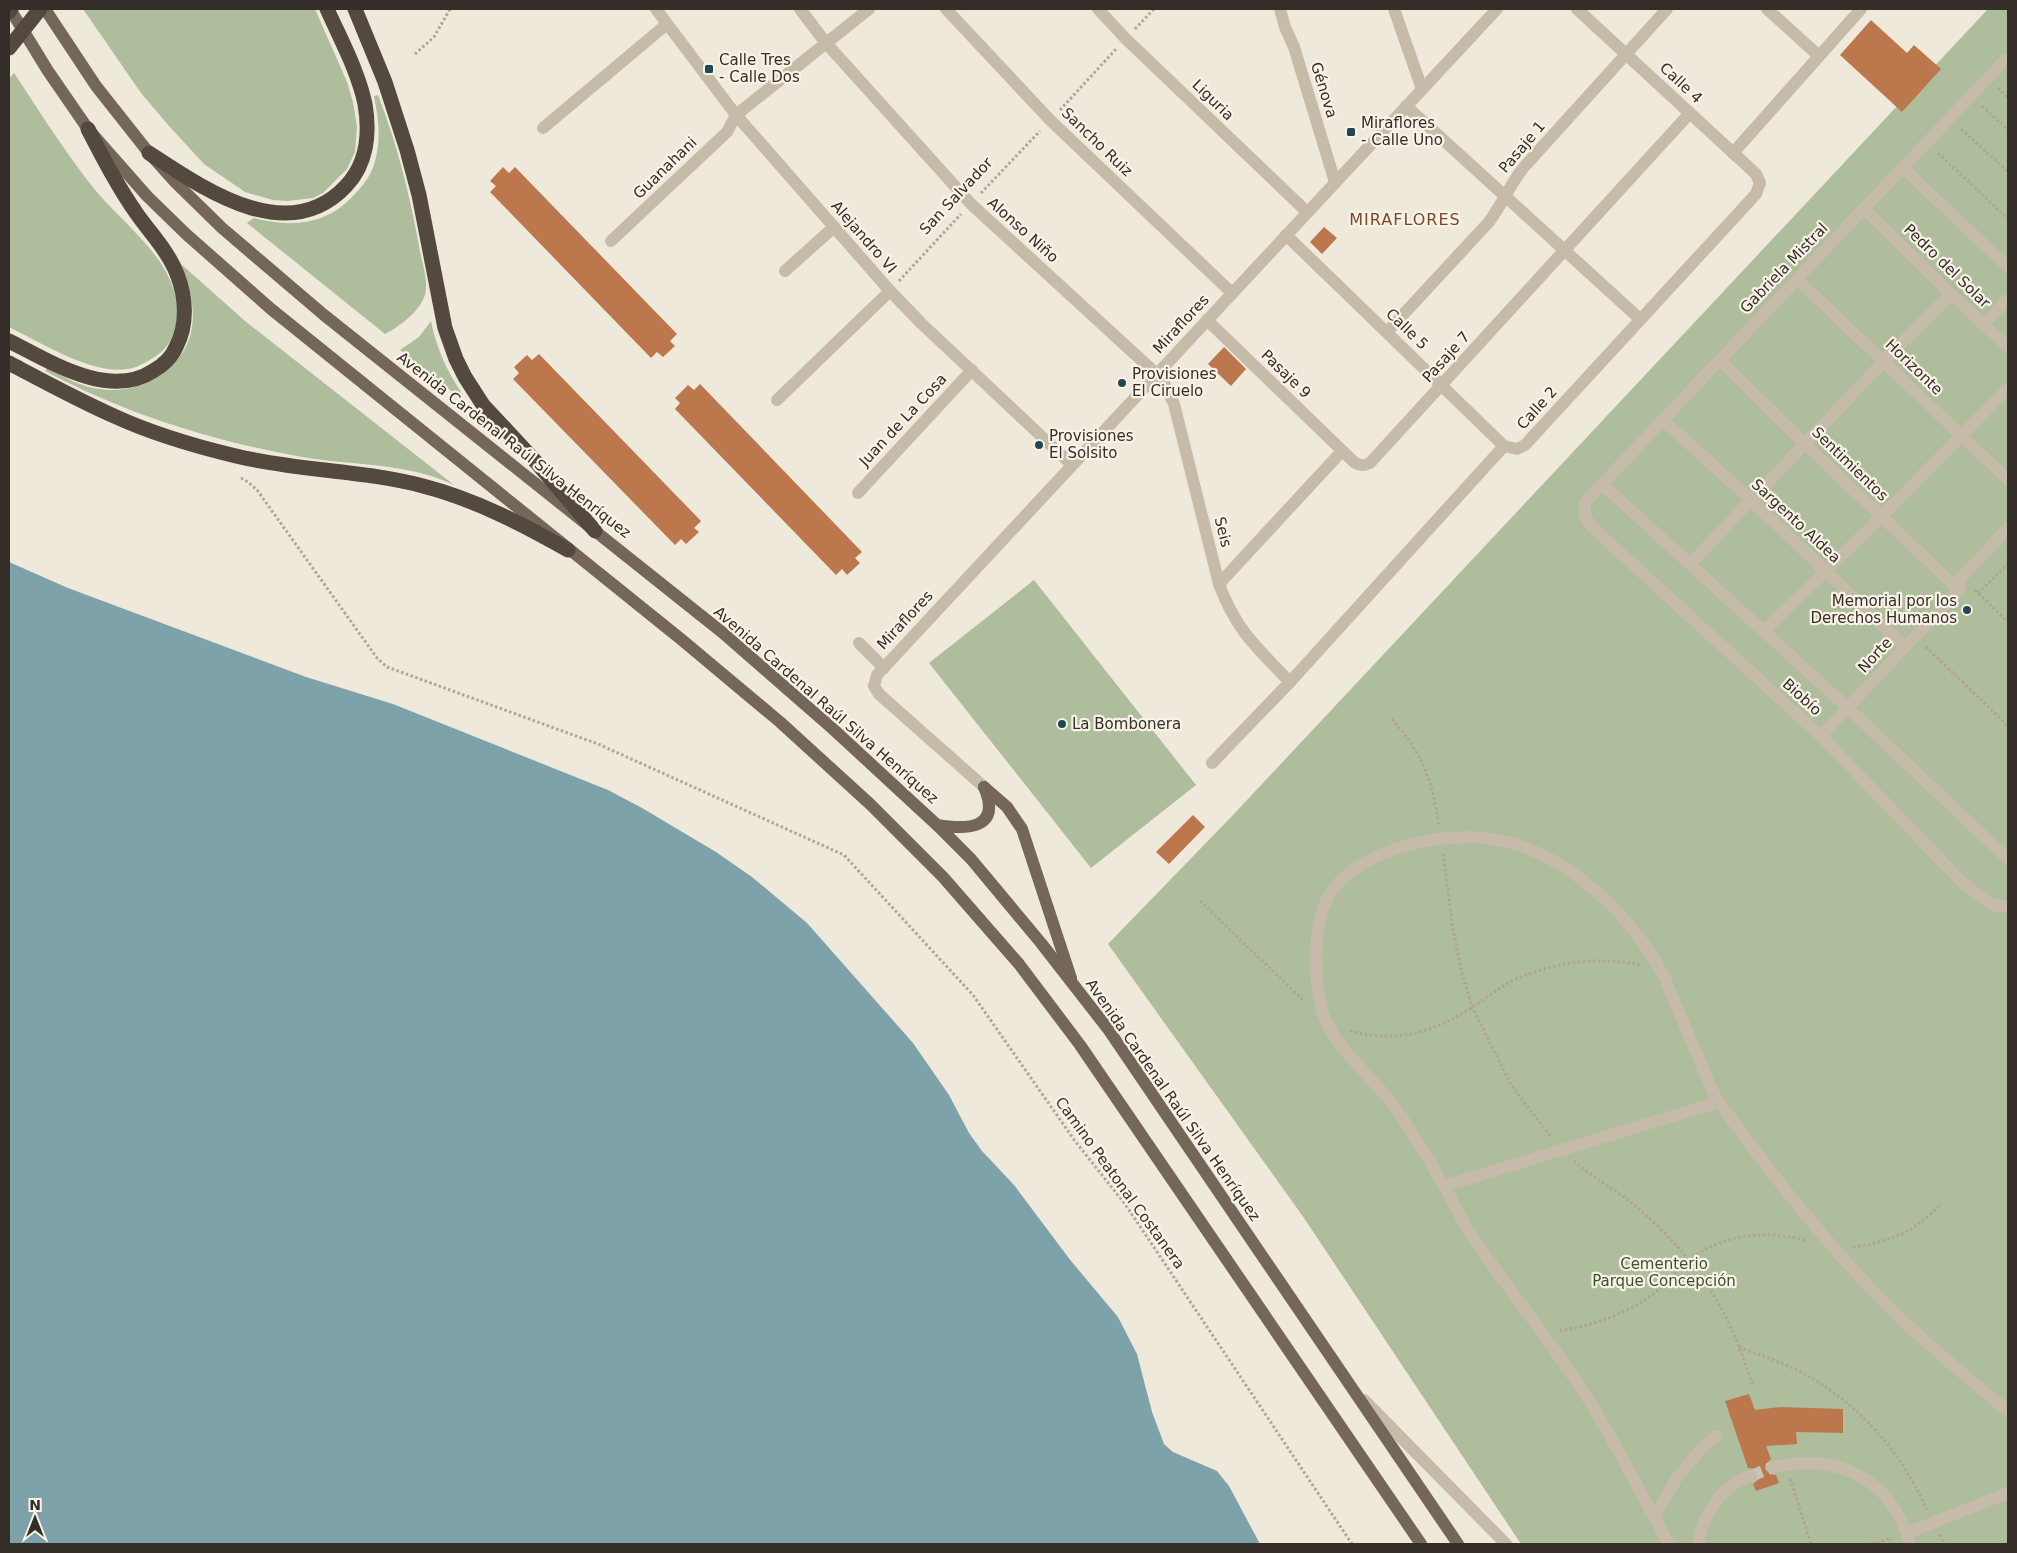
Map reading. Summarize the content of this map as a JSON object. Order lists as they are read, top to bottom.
{
  "streets": {
    "main road": ["Avenida Cardenal Raúl Silva Henríquez"],
    "street": [
      "Calle 4",
      "Génova",
      "Liguria",
      "Sancho Ruiz",
      "Pasaje 1",
      "Guanahani",
      "Alonso Niño",
      "Alejandro VI",
      "Pedro del Solar",
      "Gabriela Mistral",
      "Miraflores",
      "Calle 5",
      "Pasaje 7",
      "Horizonte",
      "Pasaje 9",
      "Calle 2",
      "Juan de La Cosa",
      "Sentimientos",
      "Sargento Aldea",
      "Seis",
      "Norte",
      "Biobío"
    ],
    "path": ["San Salvador", "Camino Peatonal Costanera"]
  },
  "crossings": [
    ["Calle 4", "Pasaje 1"],
    ["Calle 4", "Pasaje 7"],
    ["Calle 4", "Calle 2"],
    ["Génova", "Miraflores"],
    ["Liguria", "San Salvador"],
    ["Liguria", "Miraflores"],
    ["Sancho Ruiz", "San Salvador"],
    ["Sancho Ruiz", "Miraflores"],
    ["Pasaje 1", "Calle 5"],
    ["Guanahani", "Alonso Niño"],
    ["Guanahani", "Alejandro VI"],
    ["San Salvador", "Alonso Niño"],
    ["San Salvador", "Alejandro VI"],
    ["Alonso Niño", "Miraflores"],
    ["Alonso Niño", "Seis"],
    ["Alejandro VI", "Miraflores"],
    ["Alejandro VI", "Juan de La Cosa"],
    ["Pedro del Solar", "Gabriela Mistral"],
    ["Gabriela Mistral", "Horizonte"],
    ["Gabriela Mistral", "Sentimientos"],
    ["Gabriela Mistral", "Sargento Aldea"],
    ["Gabriela Mistral", "Biobío"],
    ["Miraflores", "Calle 5"],
    ["Miraflores", "Pasaje 9"],
    ["Miraflores", "Seis"],
    ["Calle 5", "Pasaje 7"],
    ["Calle 5", "Calle 2"],
    ["Pasaje 7", "Pasaje 9"],
    ["Sentimientos", "Norte"],
    ["Sargento Aldea", "Norte"],
    ["Norte", "Biobío"]
  ],
  "districts": ["MIRAFLORES"],
  "parks": ["Cementerio Parque Concepción"],
  "places": {
    "transit": ["Calle Tres - Calle Dos", "Miraflores - Calle Uno"],
    "other": [
      "Provisiones El Ciruelo",
      "Provisiones El Solsito",
      "Memorial por los Derechos Humanos",
      "La Bombonera"
    ]
  },
  "north": "top"
}
